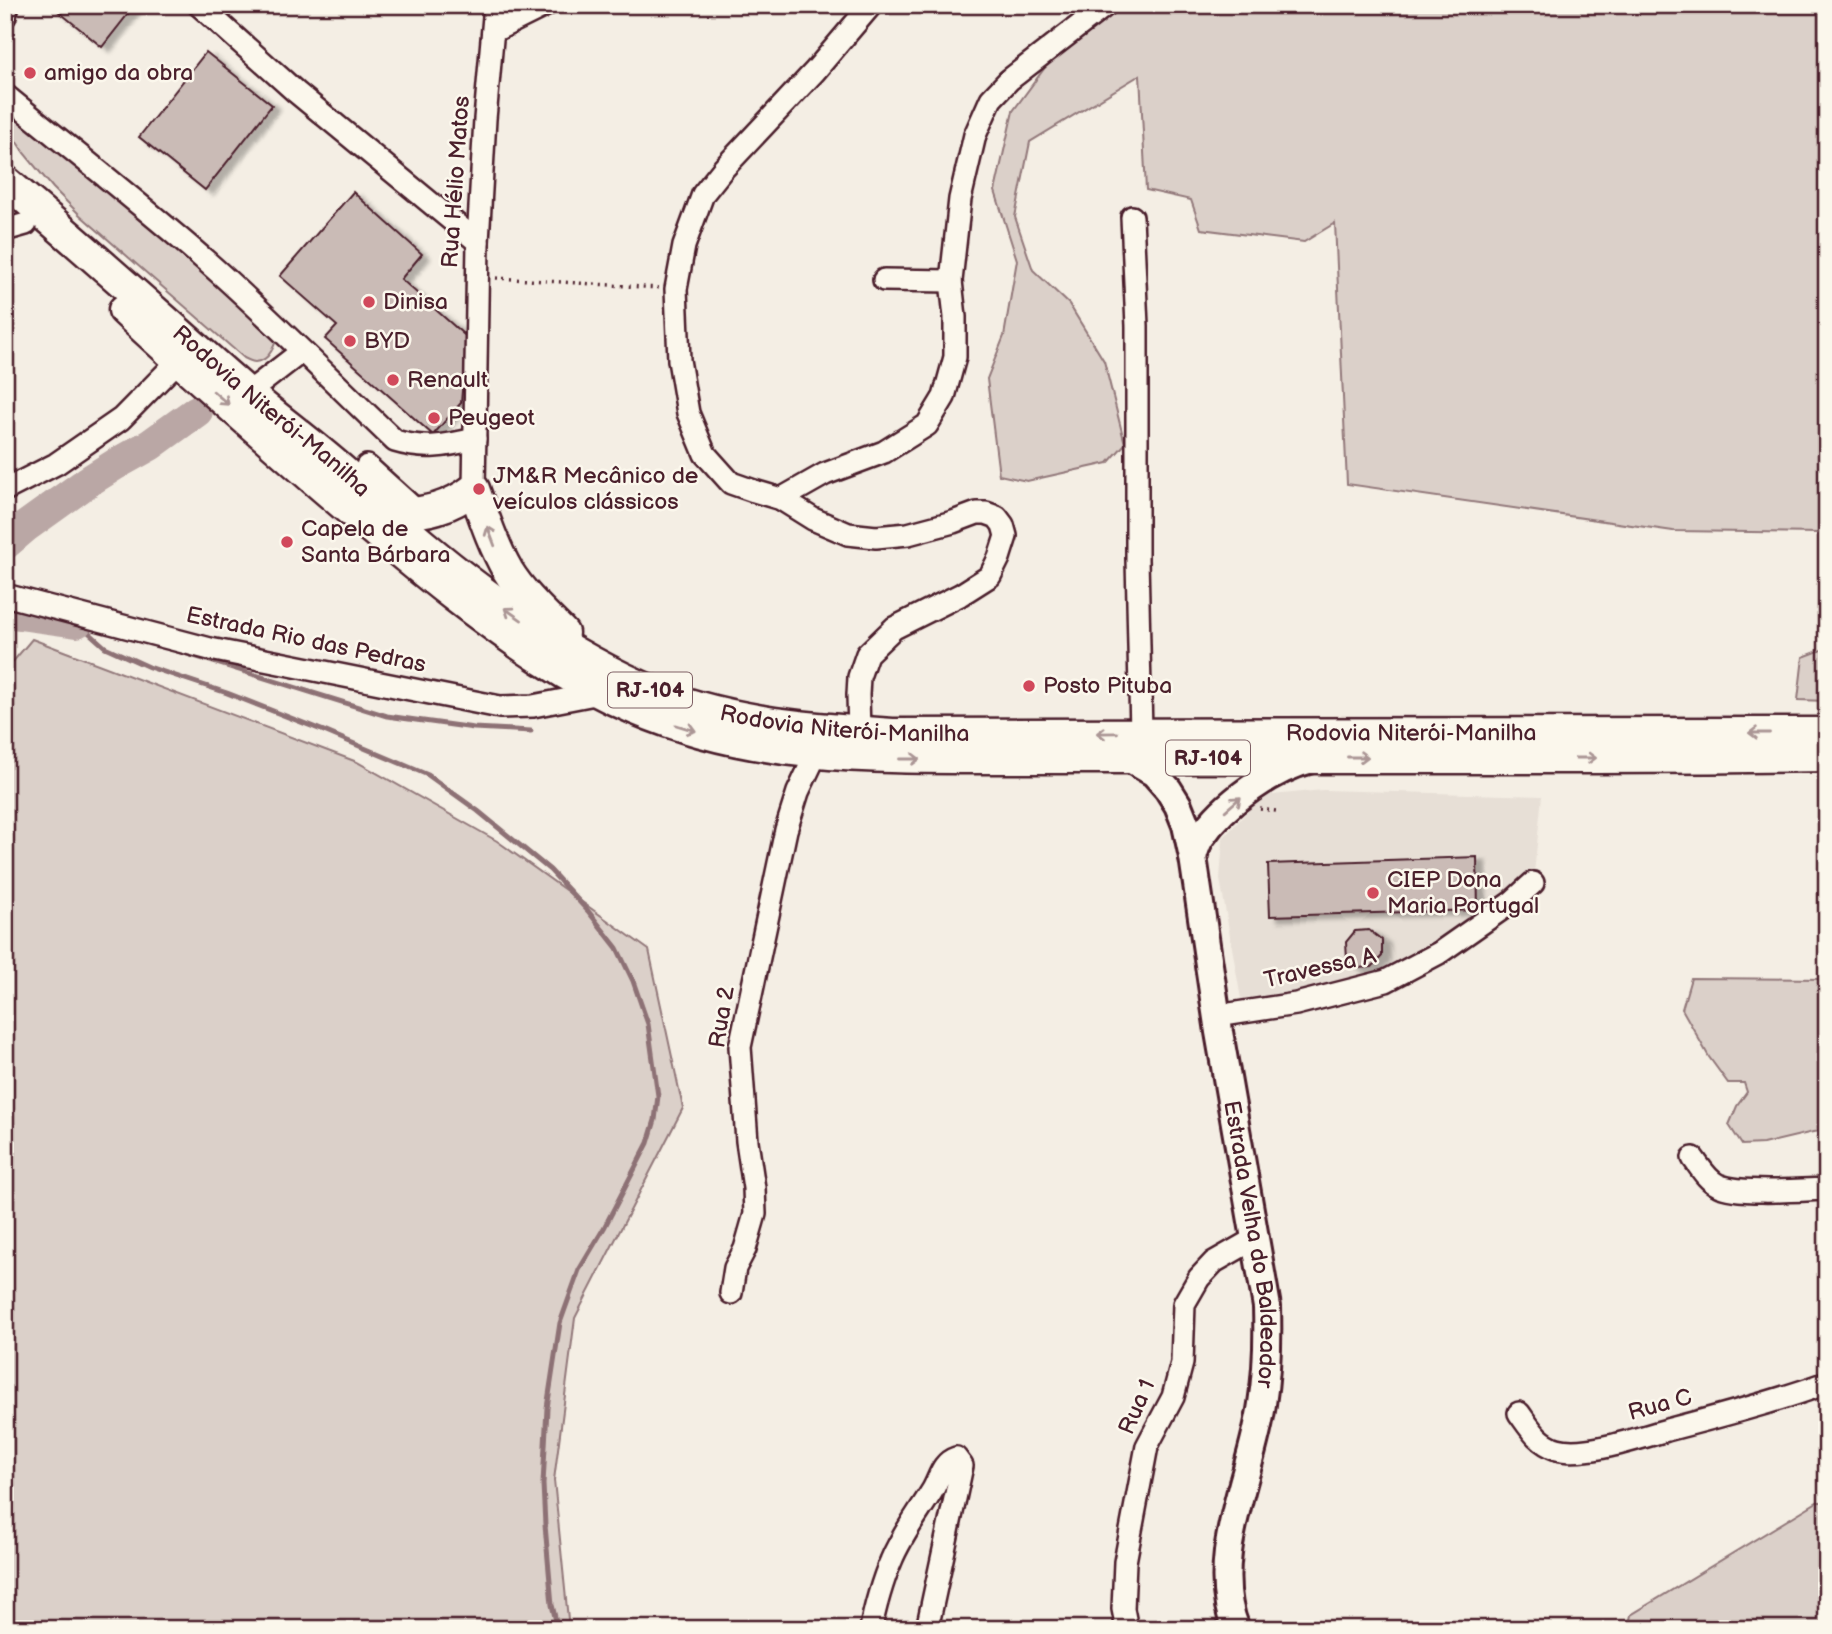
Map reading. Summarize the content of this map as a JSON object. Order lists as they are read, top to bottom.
{
  "streets": {
    "highway": ["Rodovia Niterói-Manilha", "RJ-104"],
    "main road": ["Estrada Velha do Baldeador"],
    "street": [
      "Rua Hélio Matos",
      "Estrada Rio das Pedras",
      "Travessa A",
      "Rua 2",
      "Rua C",
      "Rua 1"
    ]
  },
  "crossings": [
    ["Rodovia Niterói-Manilha", "Estrada Rio das Pedras"],
    ["Rodovia Niterói-Manilha", "Rua 2"],
    ["Rodovia Niterói-Manilha", "Estrada Velha do Baldeador"],
    ["Travessa A", "Estrada Velha do Baldeador"],
    ["Estrada Velha do Baldeador", "Rua 1"]
  ],
  "places": [
    "amigo da obra",
    "Dinisa",
    "BYD",
    "Renault",
    "Peugeot",
    "JM&R Mecânico de veículos clássicos",
    "Capela de Santa Bárbara",
    "Posto Pituba",
    "CIEP Dona Maria Portugal"
  ]
}
